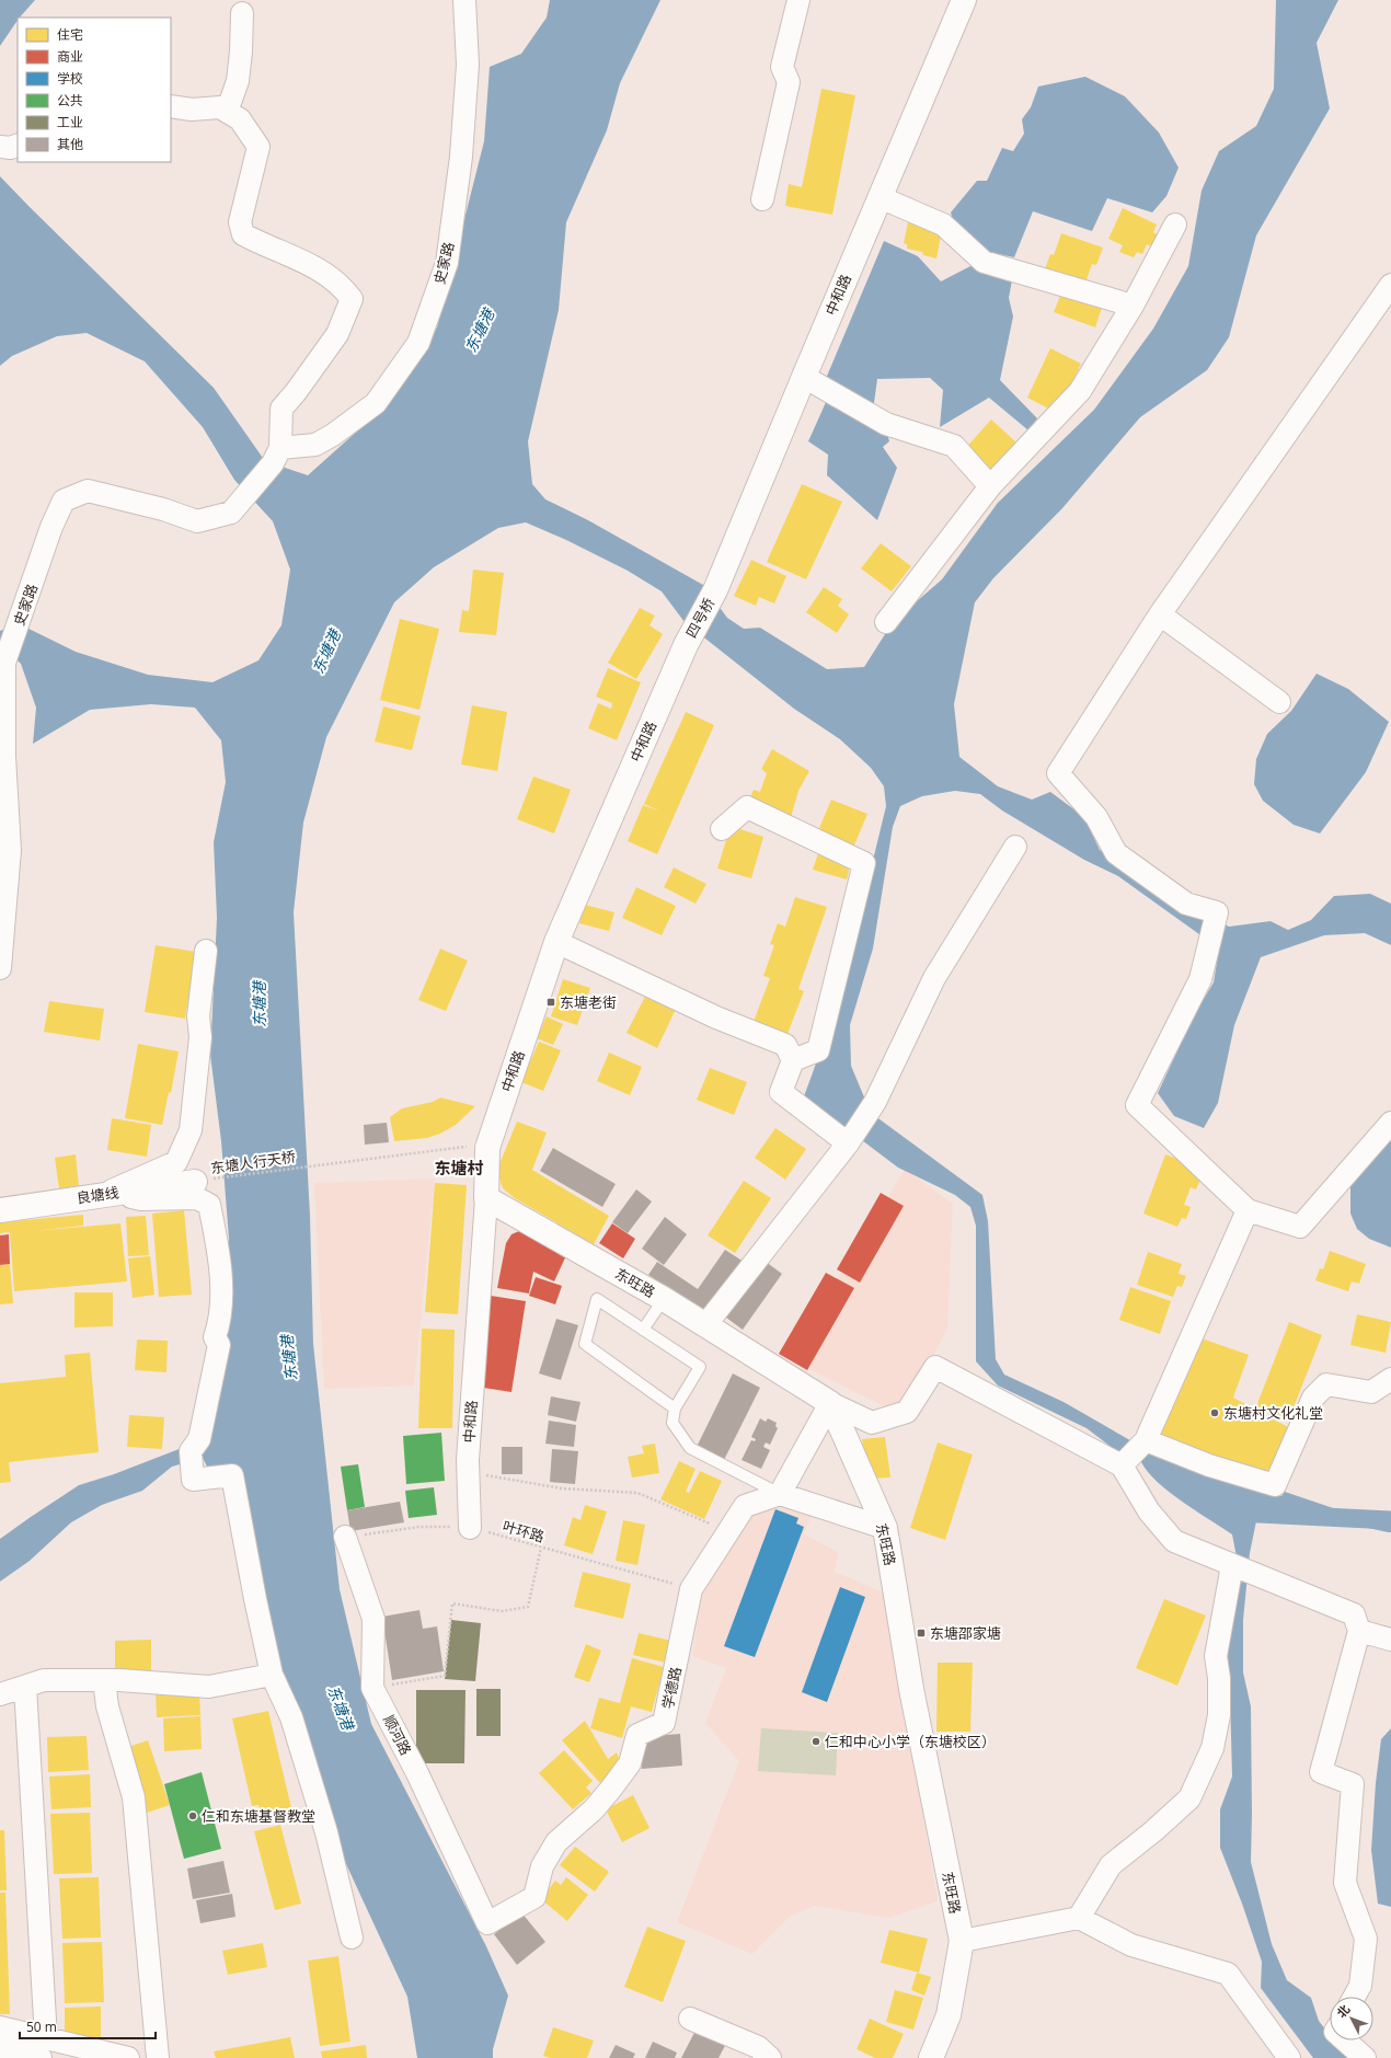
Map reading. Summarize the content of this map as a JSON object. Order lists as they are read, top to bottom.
{
  "streets": {
    "street": [
      "史家路",
      "中和路",
      "四号桥",
      "良塘线",
      "东旺路",
      "学德路",
      "顺河路"
    ],
    "path": ["东塘人行天桥", "叶环路"]
  },
  "crossings": [
    ["中和路", "四号桥"],
    ["中和路", "东塘人行天桥"],
    ["中和路", "东旺路"],
    ["中和路", "叶环路"],
    ["东塘人行天桥", "良塘线"],
    ["叶环路", "学德路"],
    ["叶环路", "顺河路"],
    ["学德路", "顺河路"]
  ],
  "districts": ["东塘村"],
  "water": ["东塘港"],
  "places": {
    "transit": ["东塘老街", "东塘邵家塘"],
    "other": ["东塘村文化礼堂", "仁和中心小学（东塘校区）", "仁和东塘基督教堂"]
  },
  "legend": [
    "住宅",
    "商业",
    "学校",
    "公共",
    "工业",
    "其他"
  ],
  "scale_bar": "50 m",
  "north": "top left"
}
